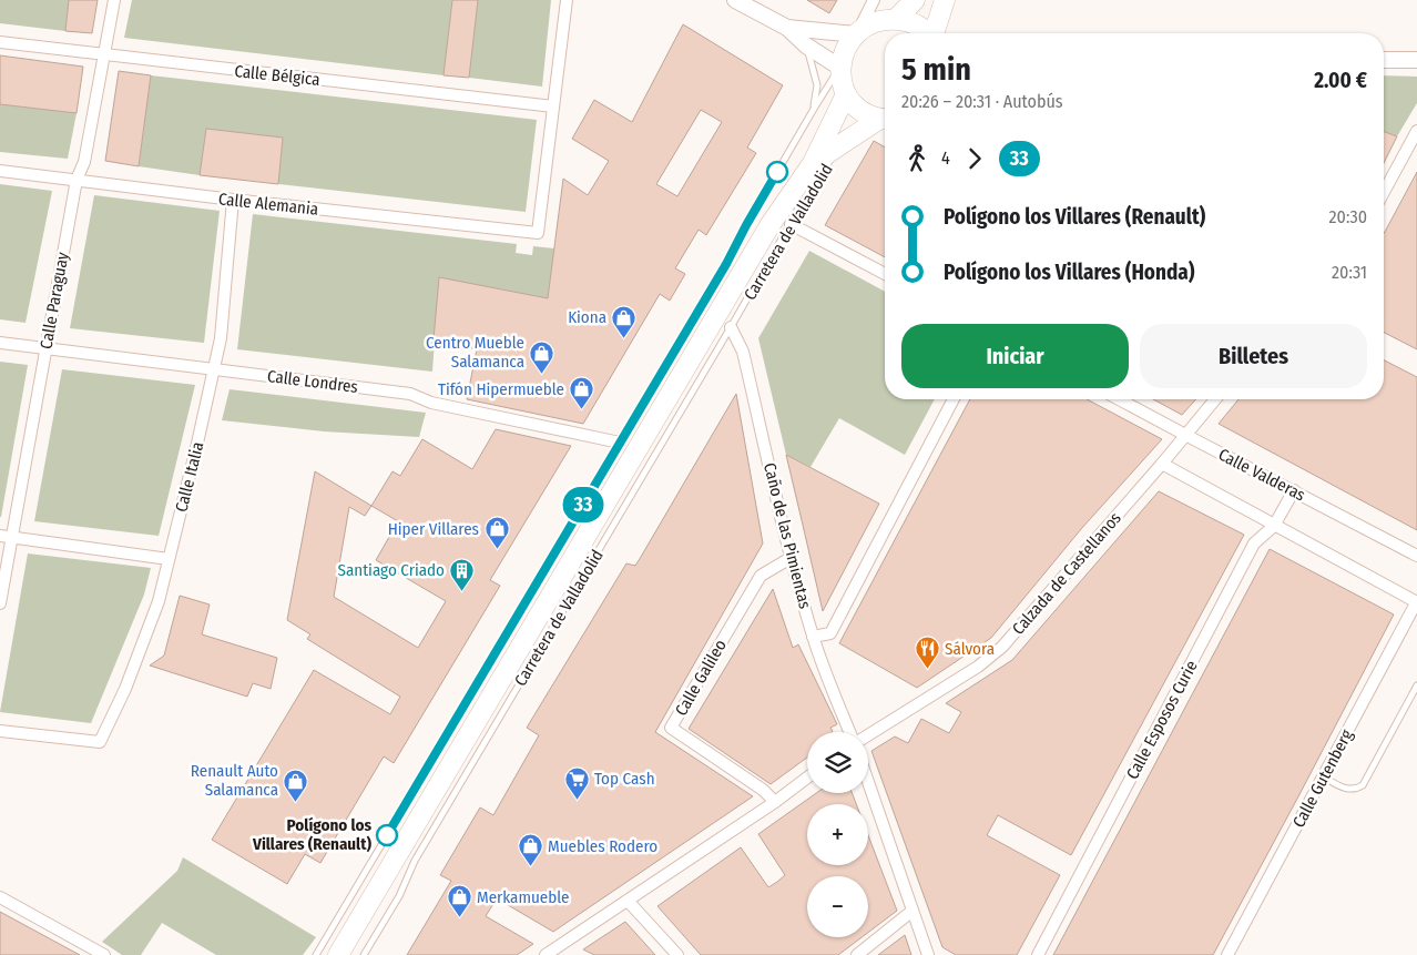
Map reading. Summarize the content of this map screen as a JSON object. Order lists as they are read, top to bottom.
{
  "streets": {
    "highway": ["Carretera de Valladolid"],
    "street": [
      "Calle Bélgica",
      "Calle Alemania",
      "Calle Paraguay",
      "Calle Londres",
      "Calle Valderas",
      "Calle Italia",
      "Caño de las Pimientas",
      "Calzada de Castellanos",
      "Calle Galileo",
      "Calle Esposos Curie",
      "Calle Gutenberg"
    ]
  },
  "crossings": [
    ["Calle Bélgica", "Calle Alemania"],
    ["Calle Bélgica", "Calle Paraguay"],
    ["Calle Alemania", "Calle Paraguay"],
    ["Calle Alemania", "Calle Italia"],
    ["Carretera de Valladolid", "Caño de las Pimientas"],
    ["Calle Paraguay", "Calle Londres"],
    ["Calle Londres", "Calle Italia"],
    ["Calle Valderas", "Calzada de Castellanos"],
    ["Calle Valderas", "Calle Esposos Curie"],
    ["Caño de las Pimientas", "Calle Galileo"]
  ],
  "places": {
    "shop": [
      "Kiona",
      "Centro Mueble Salamanca",
      "Tifón Hipermueble",
      "Hiper Villares",
      "Renault Auto Salamanca",
      "Muebles Rodero",
      "Merkamueble"
    ],
    "building": ["Santiago Criado"],
    "restaurant": ["Sálvora"],
    "supermarket": ["Top Cash"],
    "other": ["Polígono los Villares (Renault)"]
  },
  "lines": ["bus line 33"],
  "page": {
    "on_map": "33",
    "heading": ["5 min", "20:26 – 20:31 · Autobús", "2.00 €"],
    "legs": ["4", "33"],
    "list": [
      {
        "name": "Polígono los Villares (Renault)",
        "value": "20:30"
      },
      {
        "name": "Polígono los Villares (Honda)",
        "value": "20:31"
      }
    ],
    "buttons": ["Iniciar", "Billetes"],
    "map_buttons": ["+", "−"]
  }
}
